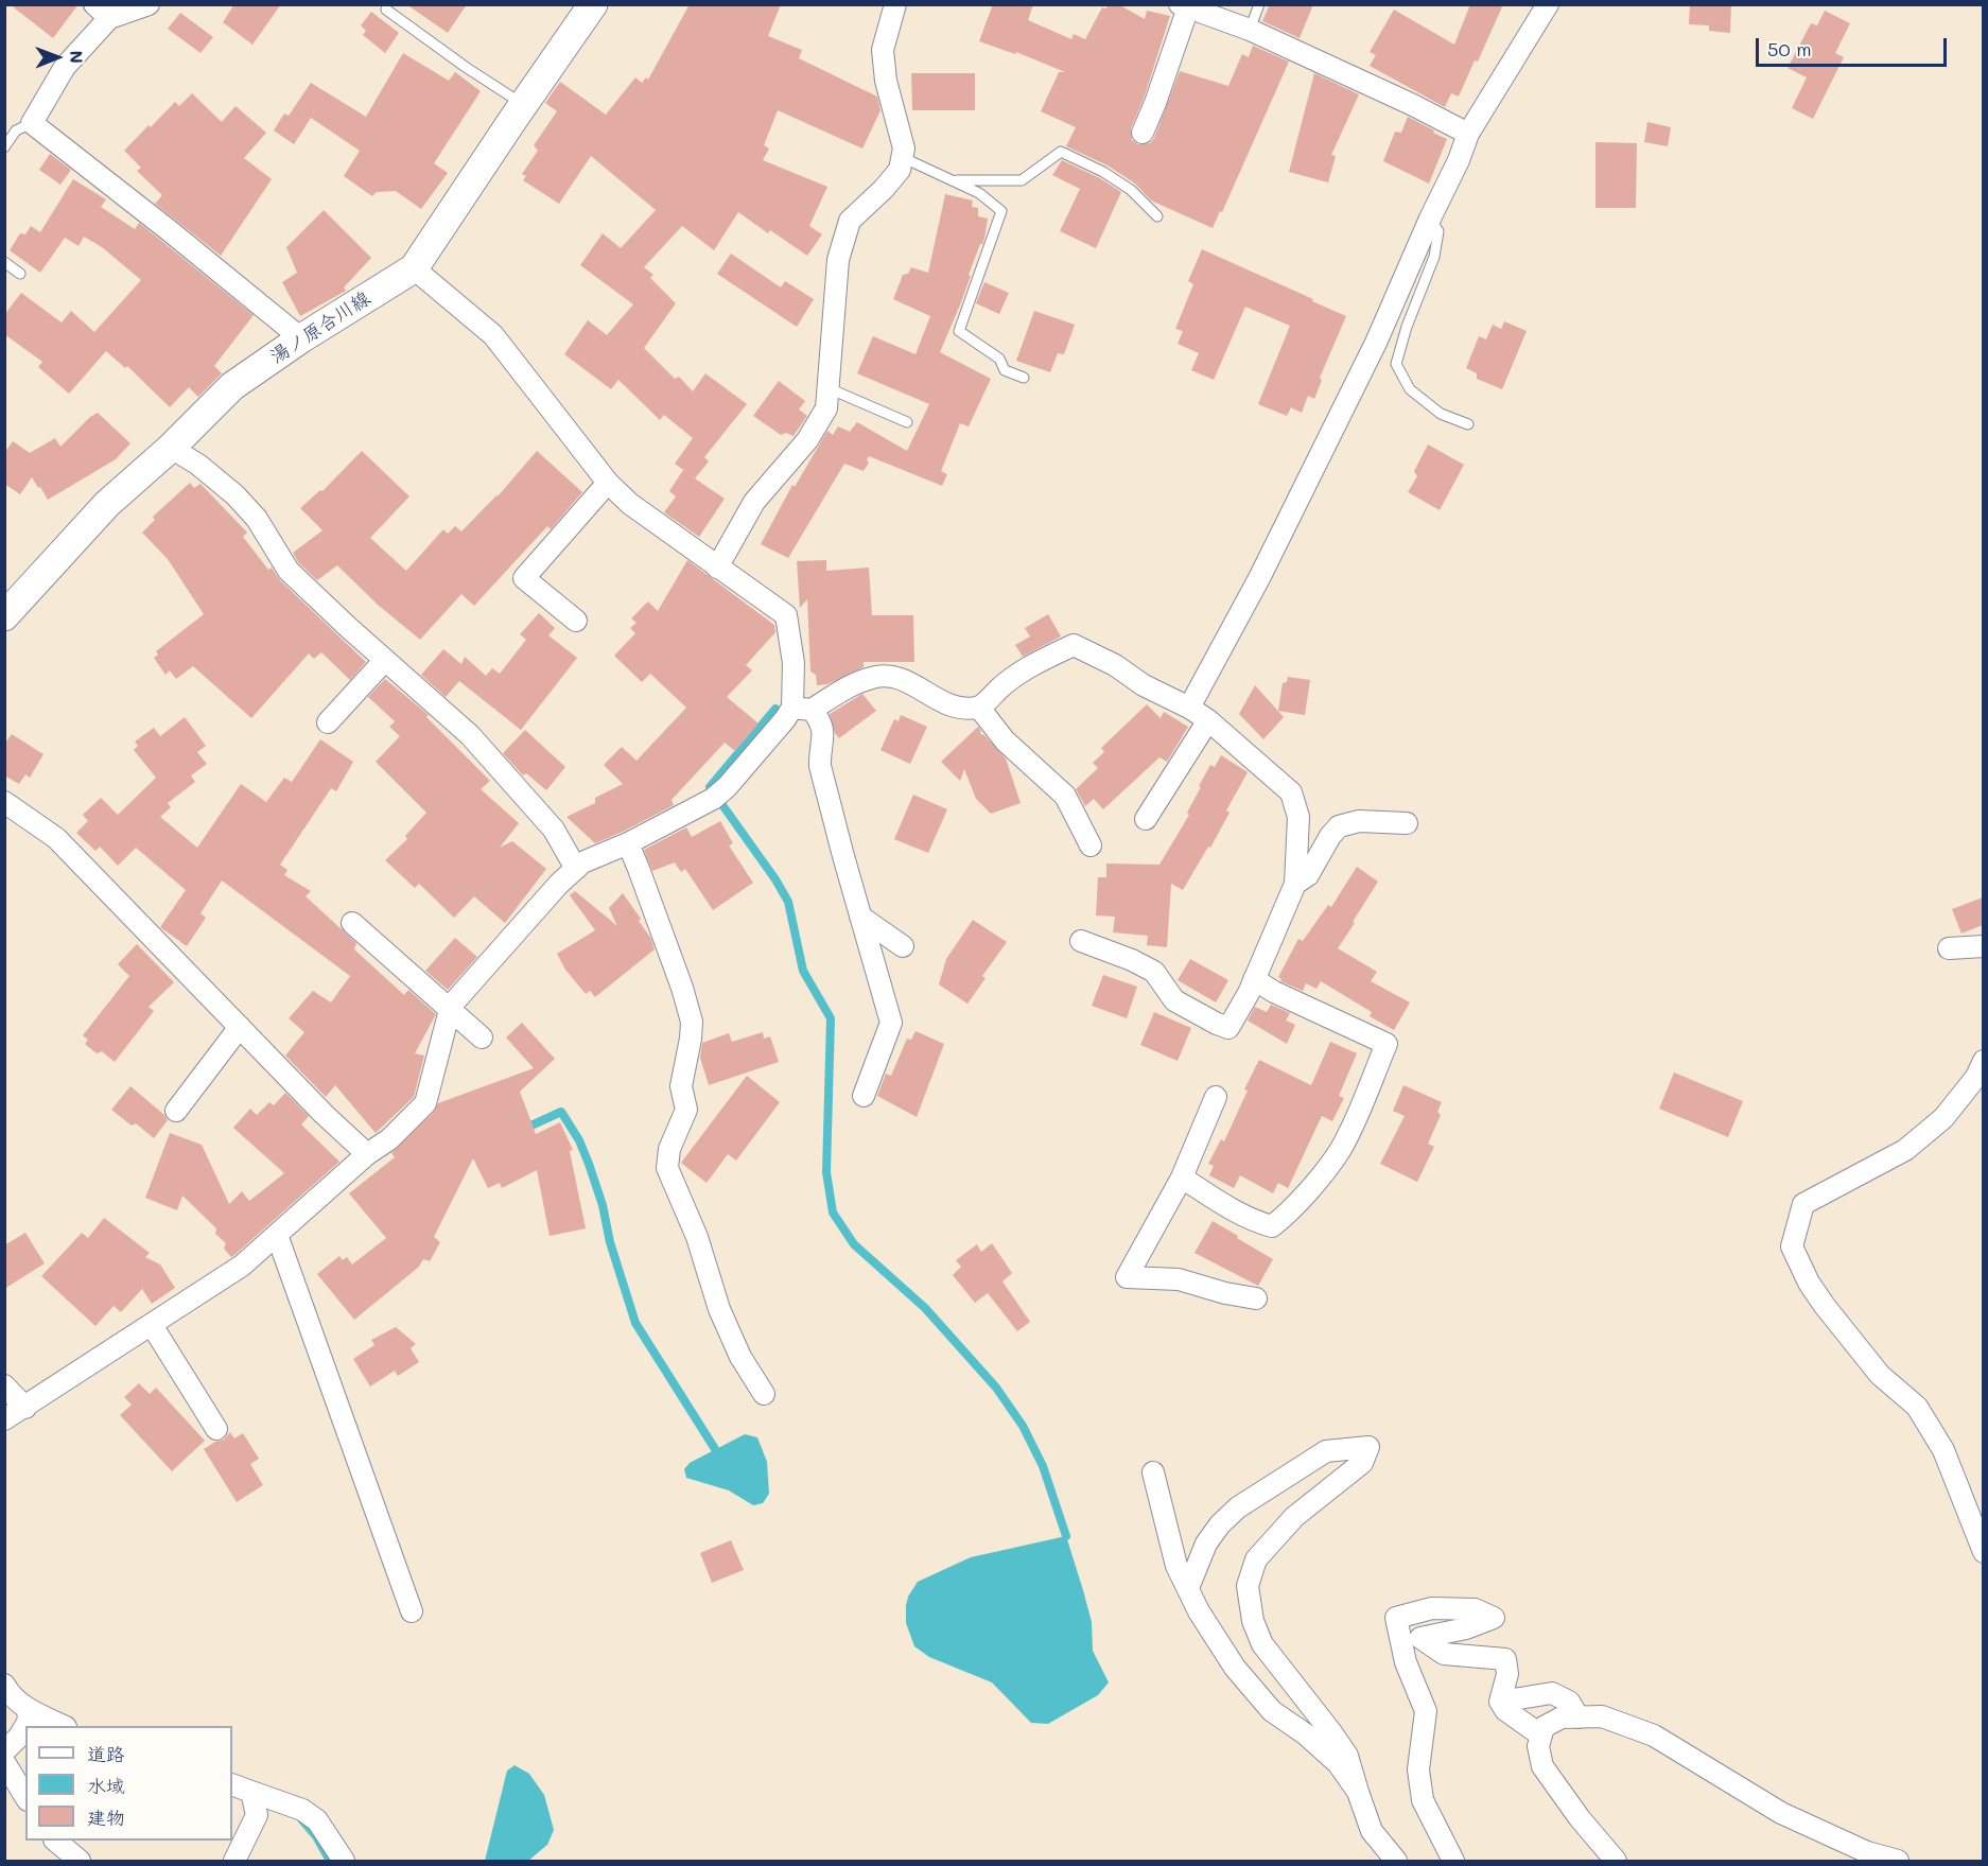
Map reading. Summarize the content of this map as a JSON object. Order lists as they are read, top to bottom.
{
  "streets": {
    "main road": ["湯ノ原合川線"]
  },
  "legend": ["道路", "水域", "建物"],
  "scale_bar": "50 m",
  "north": "right"
}
